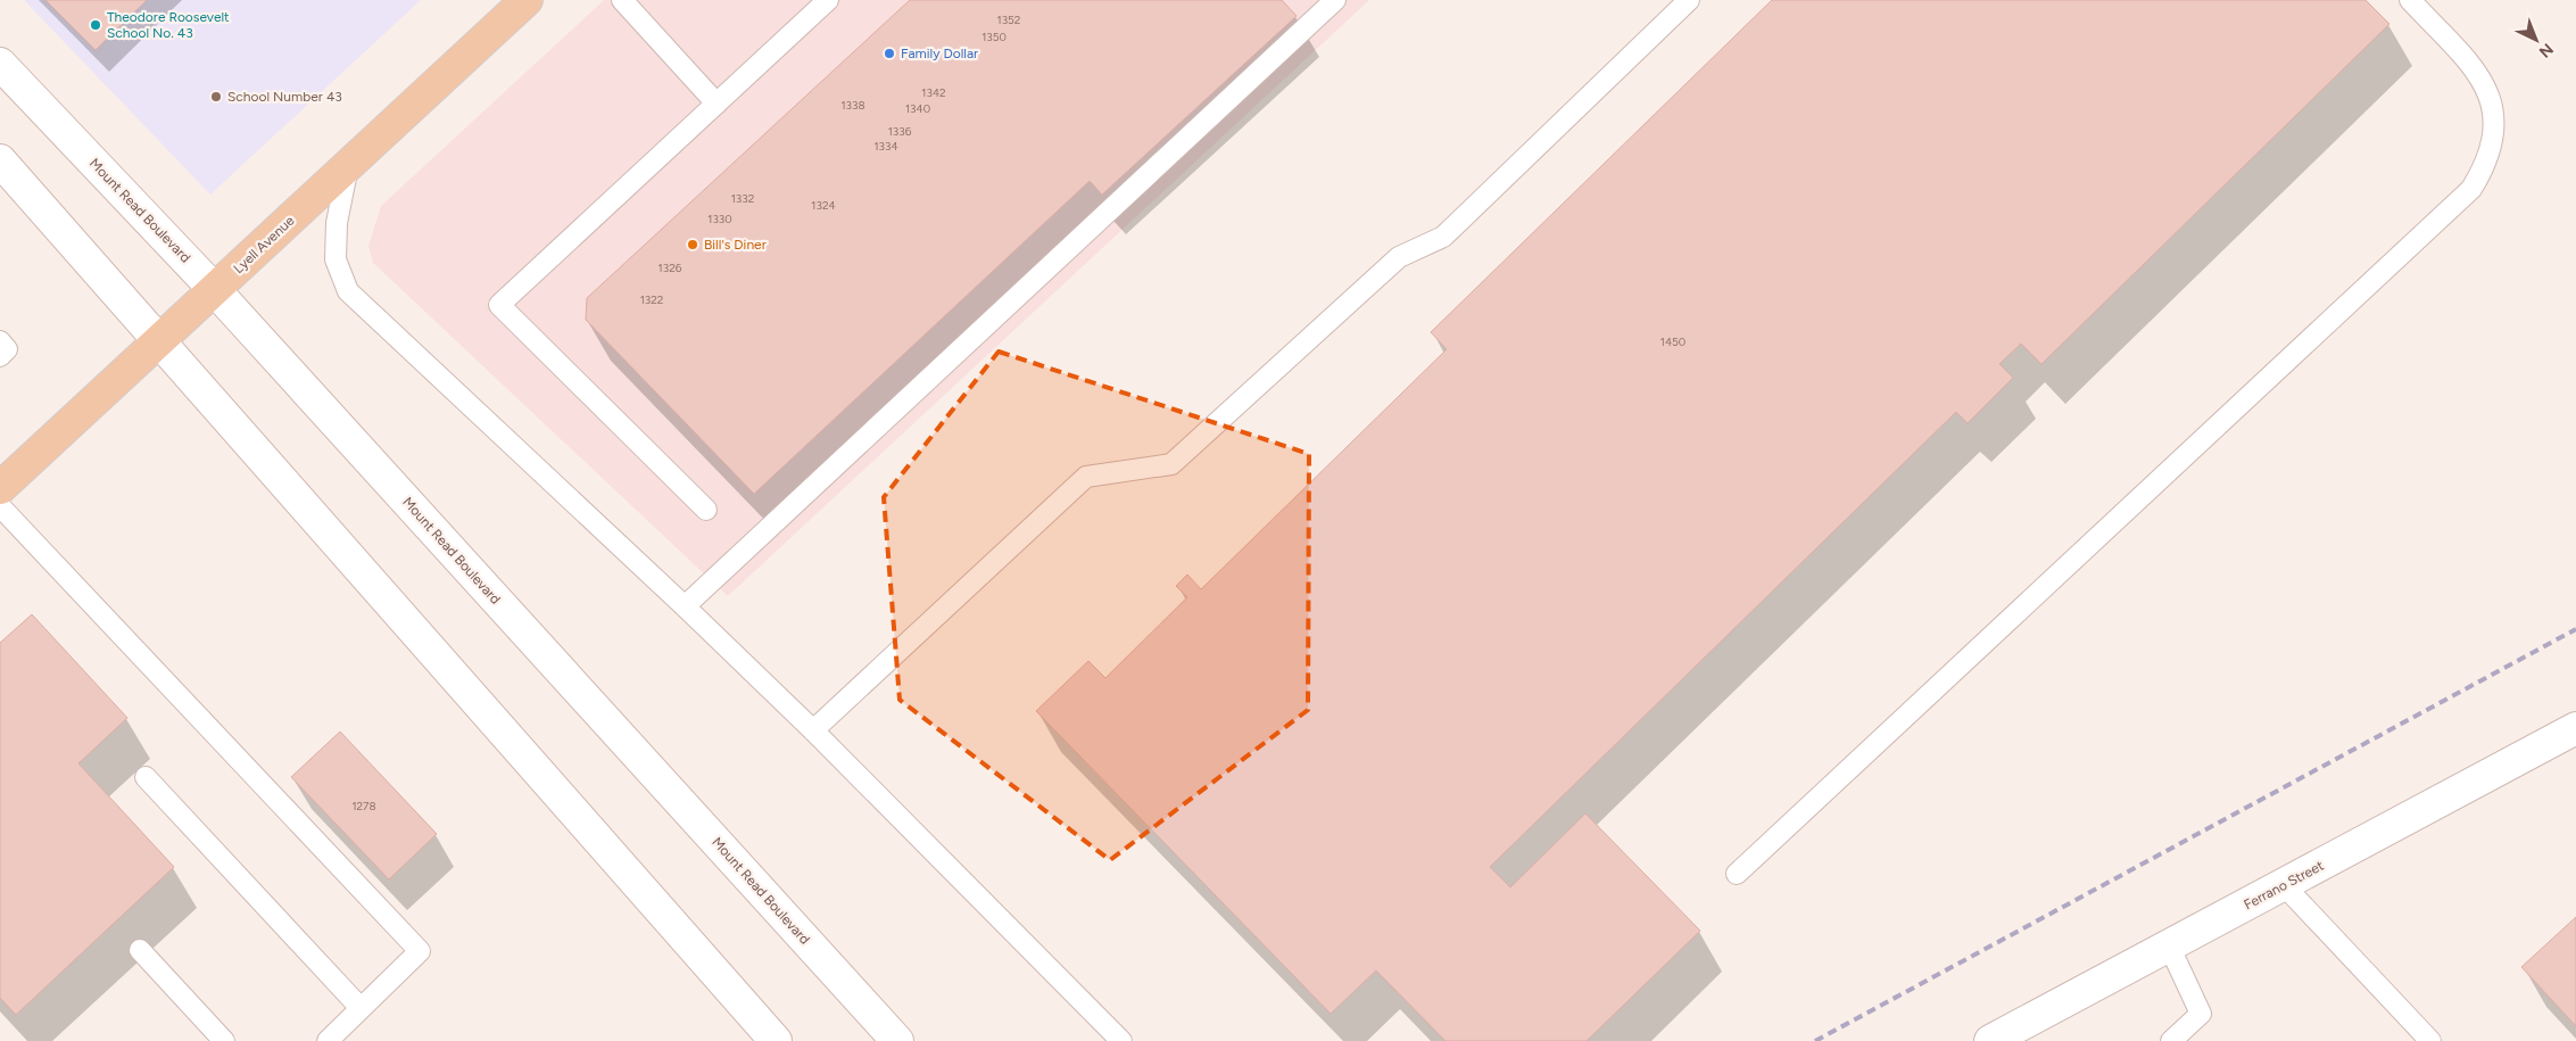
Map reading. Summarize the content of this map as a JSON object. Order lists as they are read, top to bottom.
{
  "streets": {
    "main road": ["Mount Read Boulevard", "Lyell Avenue", "Ferrano Street"]
  },
  "crossings": [
    ["Mount Read Boulevard", "Lyell Avenue"]
  ],
  "places": [
    "Theodore Roosevelt School No. 43",
    "Family Dollar",
    "School Number 43",
    "Bill's Diner"
  ],
  "house_numbers": [
    "1352",
    "1350",
    "1342",
    "1338",
    "1340",
    "1336",
    "1334",
    "1332",
    "1324",
    "1330",
    "1326",
    "1322",
    "1450",
    "1278"
  ],
  "north": "bottom right"
}
